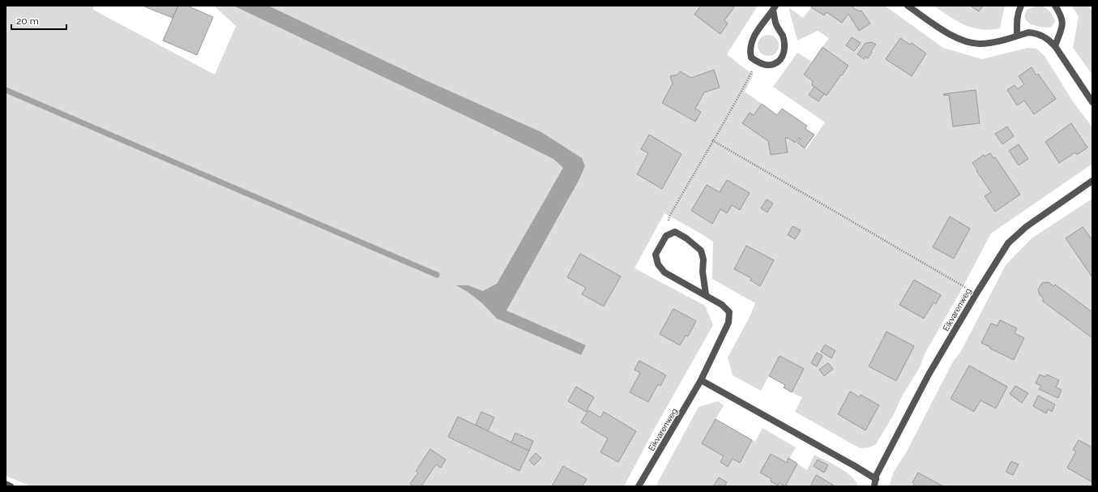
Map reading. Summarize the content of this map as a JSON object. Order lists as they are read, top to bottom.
{
  "streets": {
    "street": ["Eikvarenweg"]
  },
  "scale_bar": "20 m"
}
